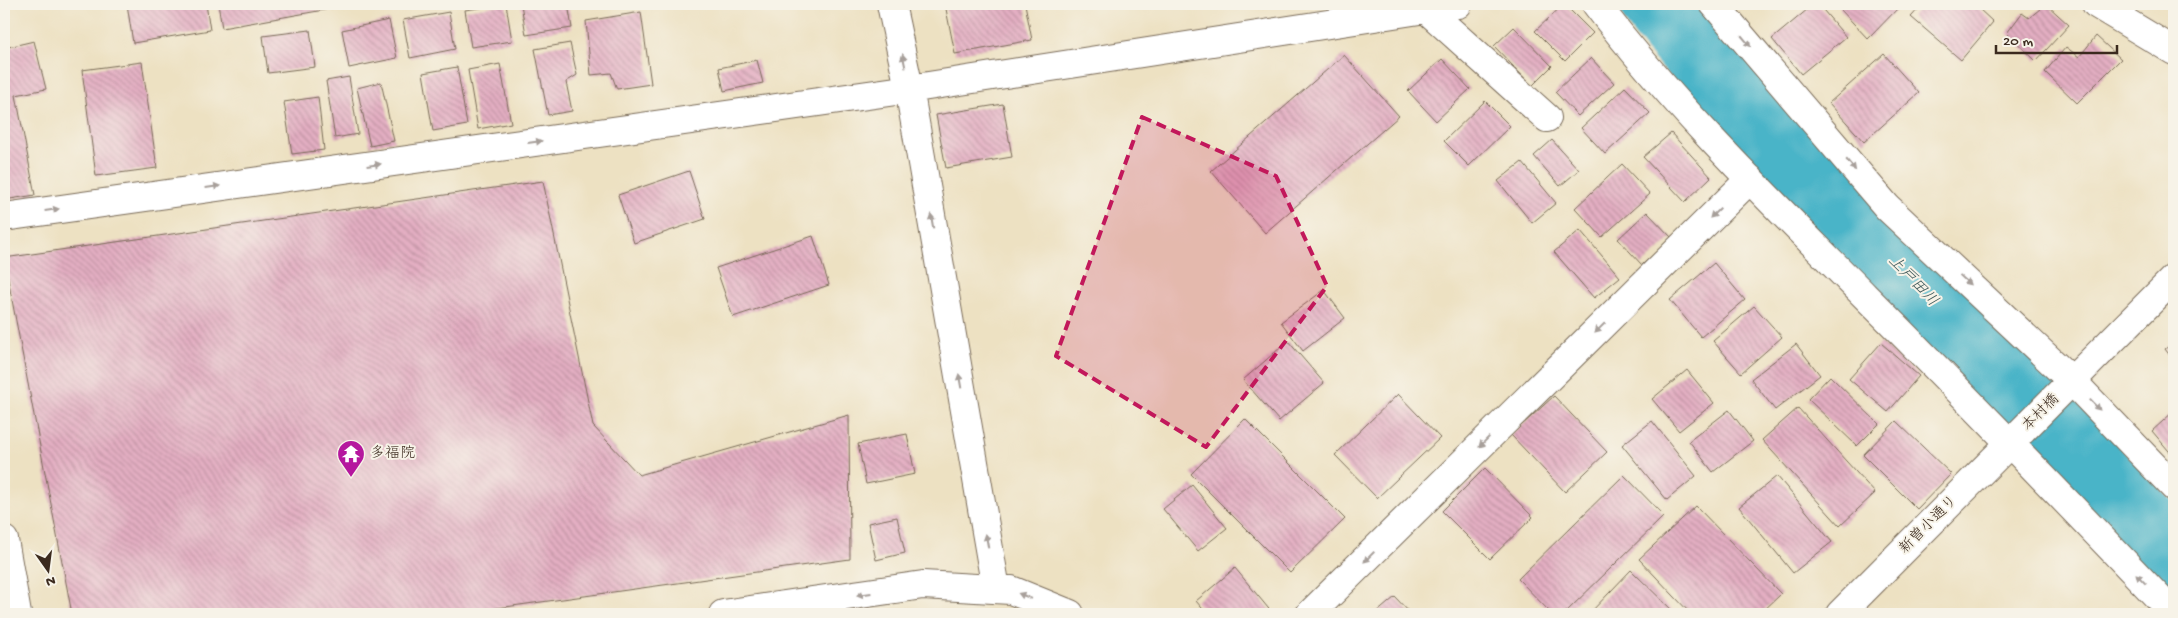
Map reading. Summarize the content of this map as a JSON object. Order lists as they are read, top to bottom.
{
  "streets": {
    "street": ["本村橋", "新曽小通り"]
  },
  "crossings": [
    ["本村橋", "新曽小通り"]
  ],
  "water": ["上戸田川"],
  "places": {
    "temple": ["多福院"]
  },
  "scale_bar": "20 m",
  "north": "bottom"
}
